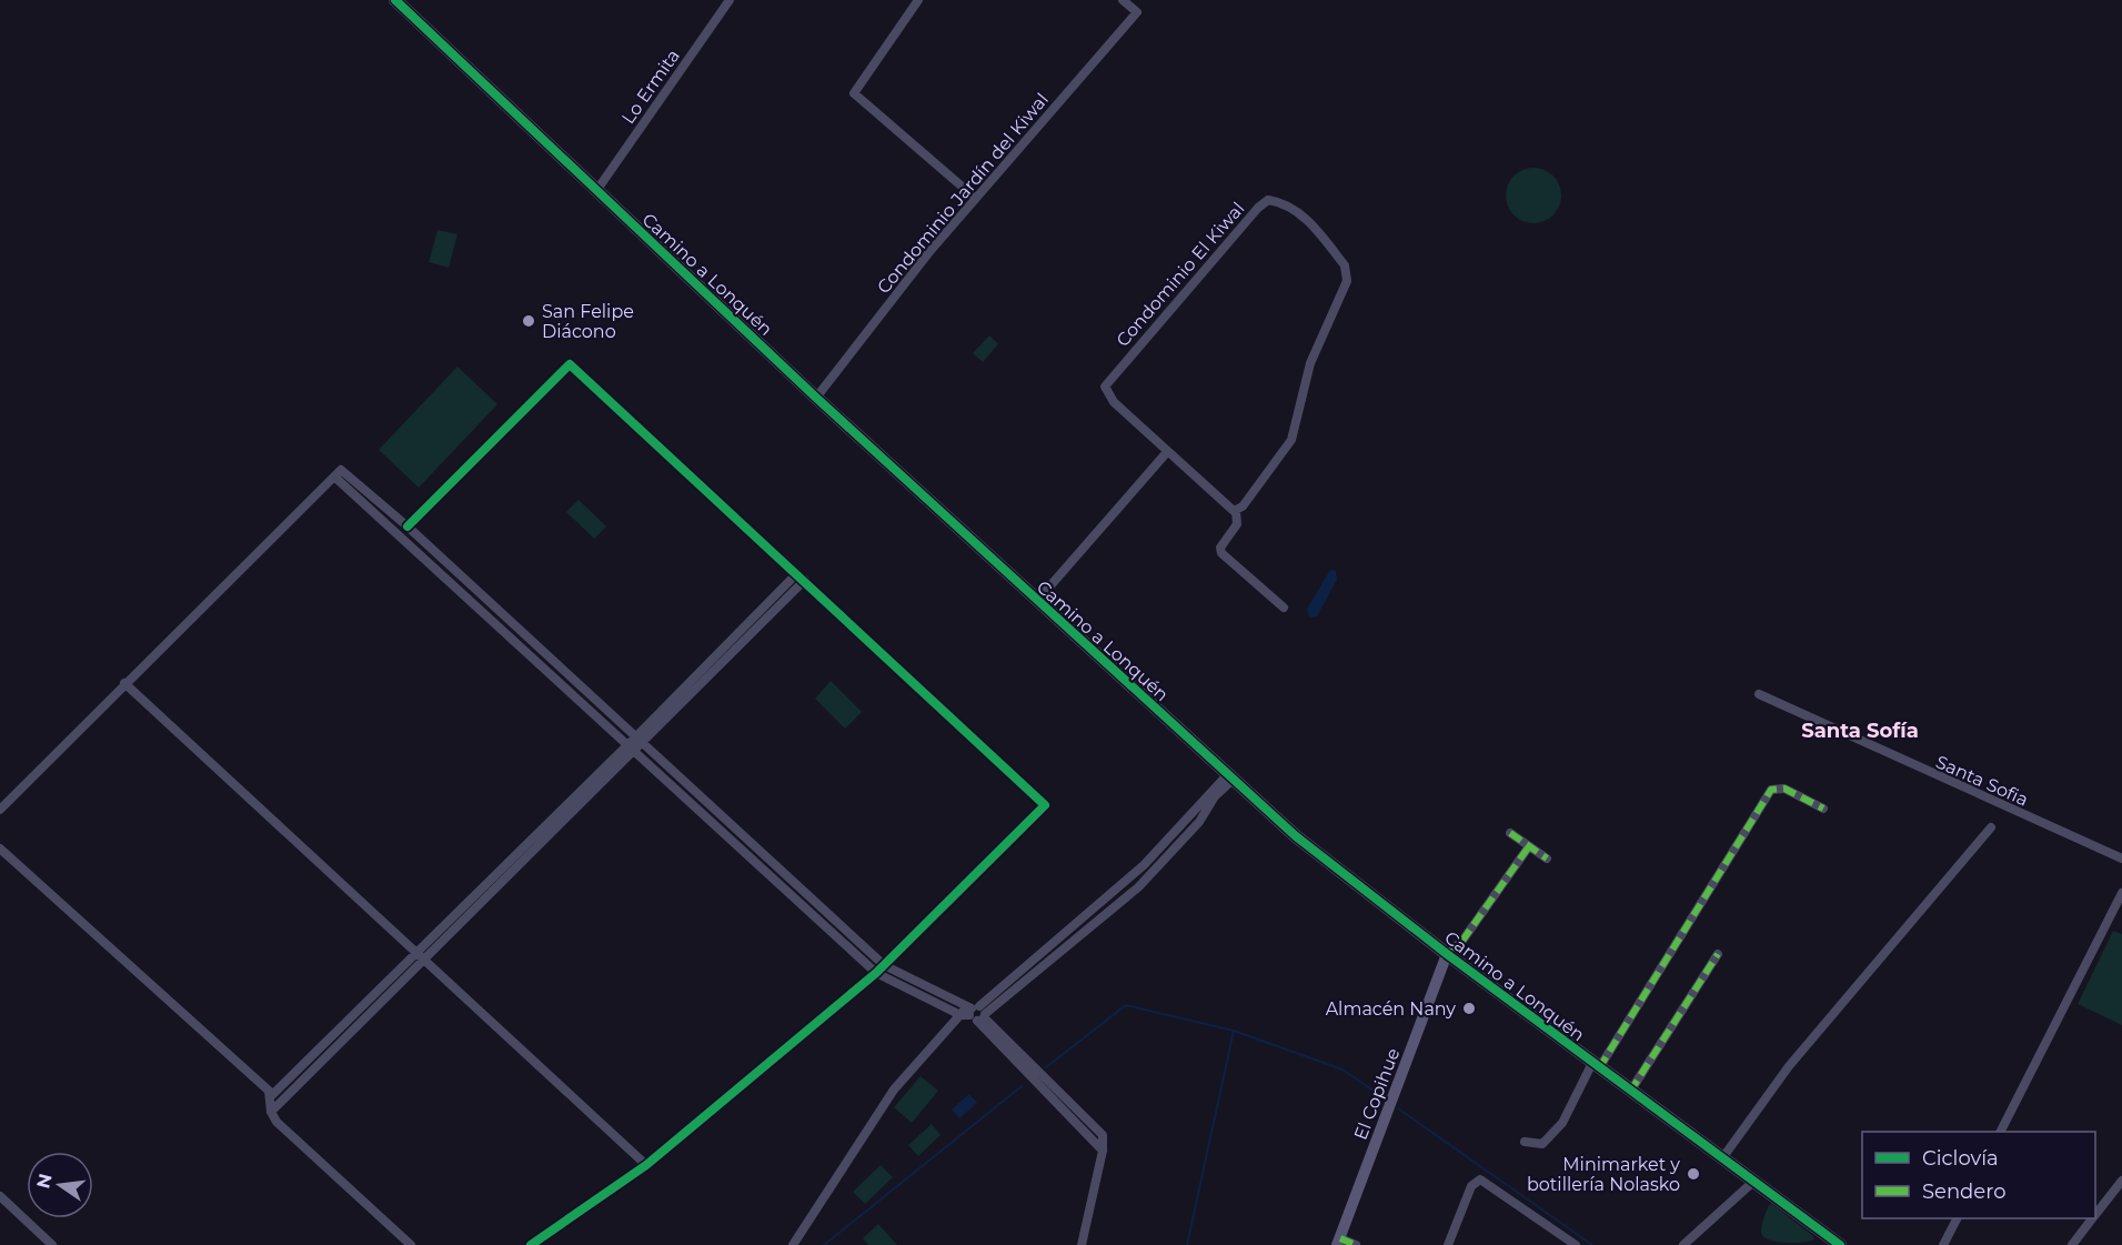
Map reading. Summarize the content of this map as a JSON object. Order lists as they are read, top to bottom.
{
  "streets": {
    "main road": ["Camino a Lonquén", "El Copihue"],
    "street": [
      "Lo Ermita",
      "Condominio Jardín del Kiwal",
      "Condominio El Kiwal",
      "Santa Sofia"
    ]
  },
  "crossings": [
    ["Lo Ermita", "Camino a Lonquén"],
    ["Condominio Jardín del Kiwal", "Camino a Lonquén"],
    ["Camino a Lonquén", "El Copihue"]
  ],
  "districts": ["Santa Sofía"],
  "places": ["San Felipe Diácono", "Almacén Nany", "Minimarket y botillería Nolasko"],
  "legend": ["Ciclovía", "Sendero"],
  "north": "left"
}
